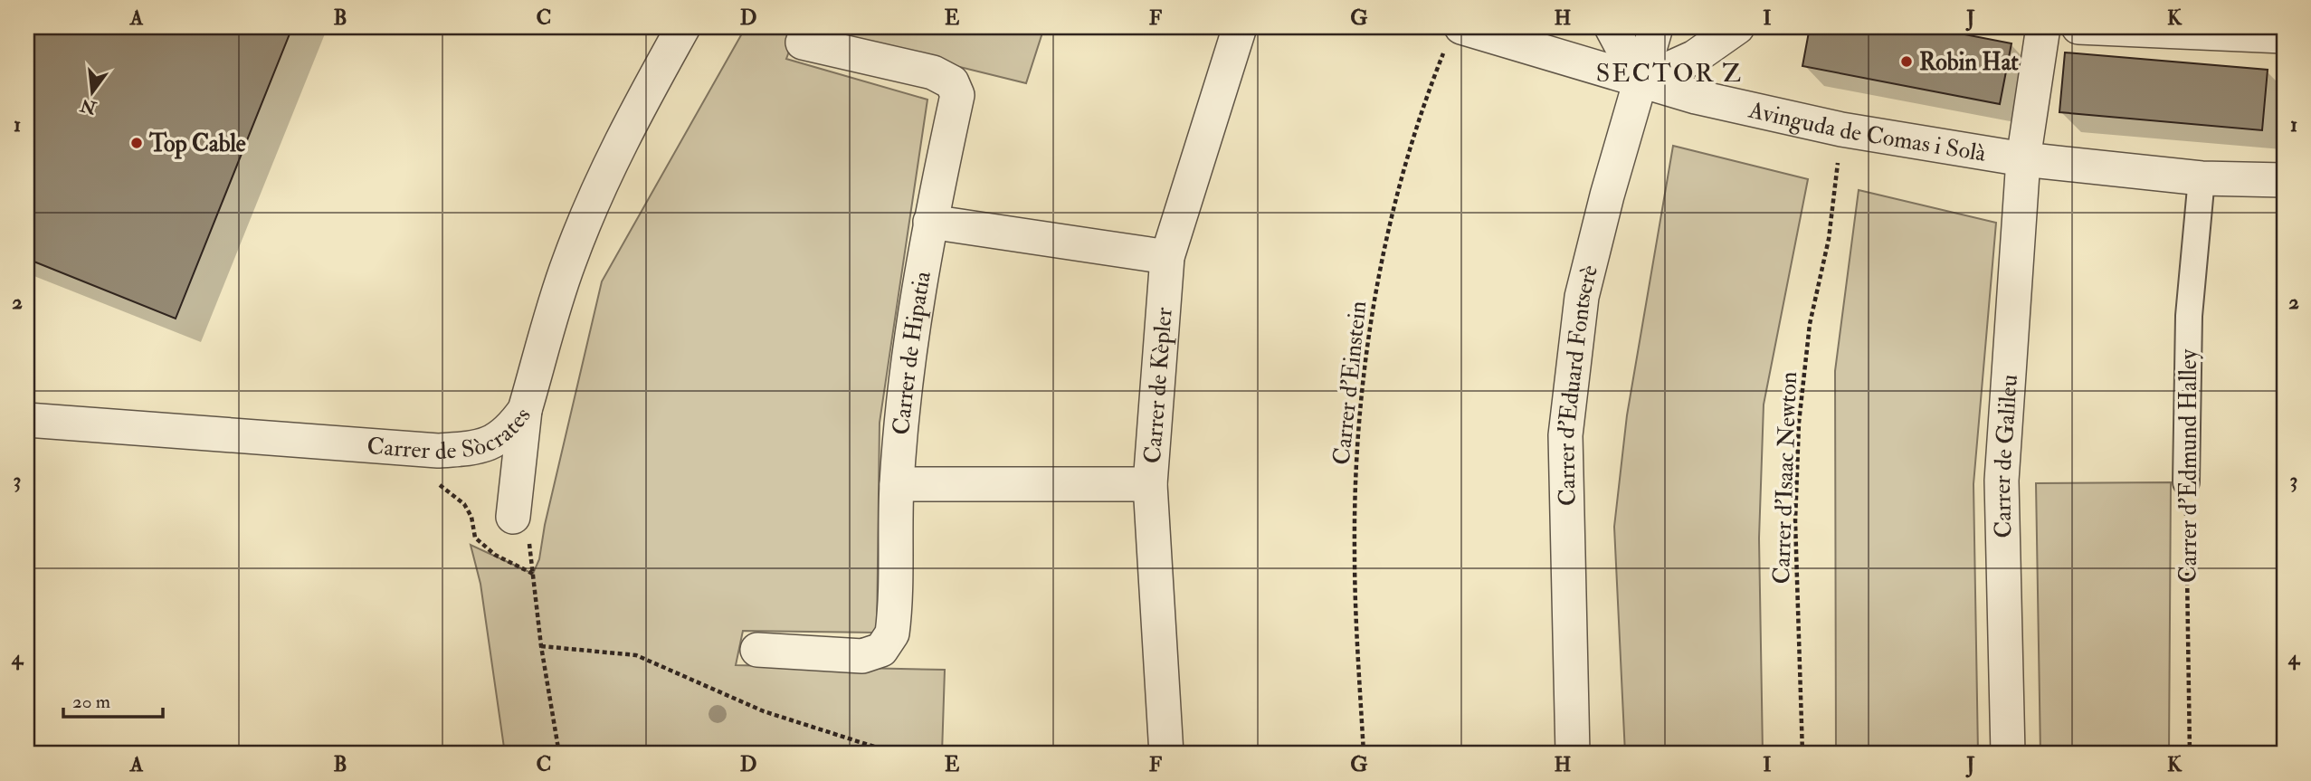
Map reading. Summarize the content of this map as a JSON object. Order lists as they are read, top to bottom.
{
  "streets": {
    "street": [
      "Avinguda de Comas i Solà",
      "Carrer de Hipatia",
      "Carrer de Kèpler",
      "Carrer d'Eduard Fontserè",
      "Carrer de Sòcrates",
      "Carrer de Galileu",
      "Carrer d'Edmund Halley"
    ],
    "path": ["Carrer d'Einstein", "Carrer d'Isaac Newton"]
  },
  "crossings": [
    ["Avinguda de Comas i Solà", "Carrer d'Einstein"],
    ["Avinguda de Comas i Solà", "Carrer d'Eduard Fontserè"],
    ["Avinguda de Comas i Solà", "Carrer de Galileu"],
    ["Avinguda de Comas i Solà", "Carrer d'Edmund Halley"],
    ["Avinguda de Comas i Solà", "Carrer d'Isaac Newton"]
  ],
  "districts": ["SECTOR Z"],
  "places": ["Robin Hat", "Top Cable"],
  "scale_bar": "20 m",
  "north": "bottom",
  "grid": {
    "columns": [
      "A",
      "B",
      "C",
      "D",
      "E",
      "F",
      "G",
      "H",
      "I",
      "J",
      "K"
    ],
    "rows": [
      "1",
      "2",
      "3",
      "4"
    ]
  }
}
